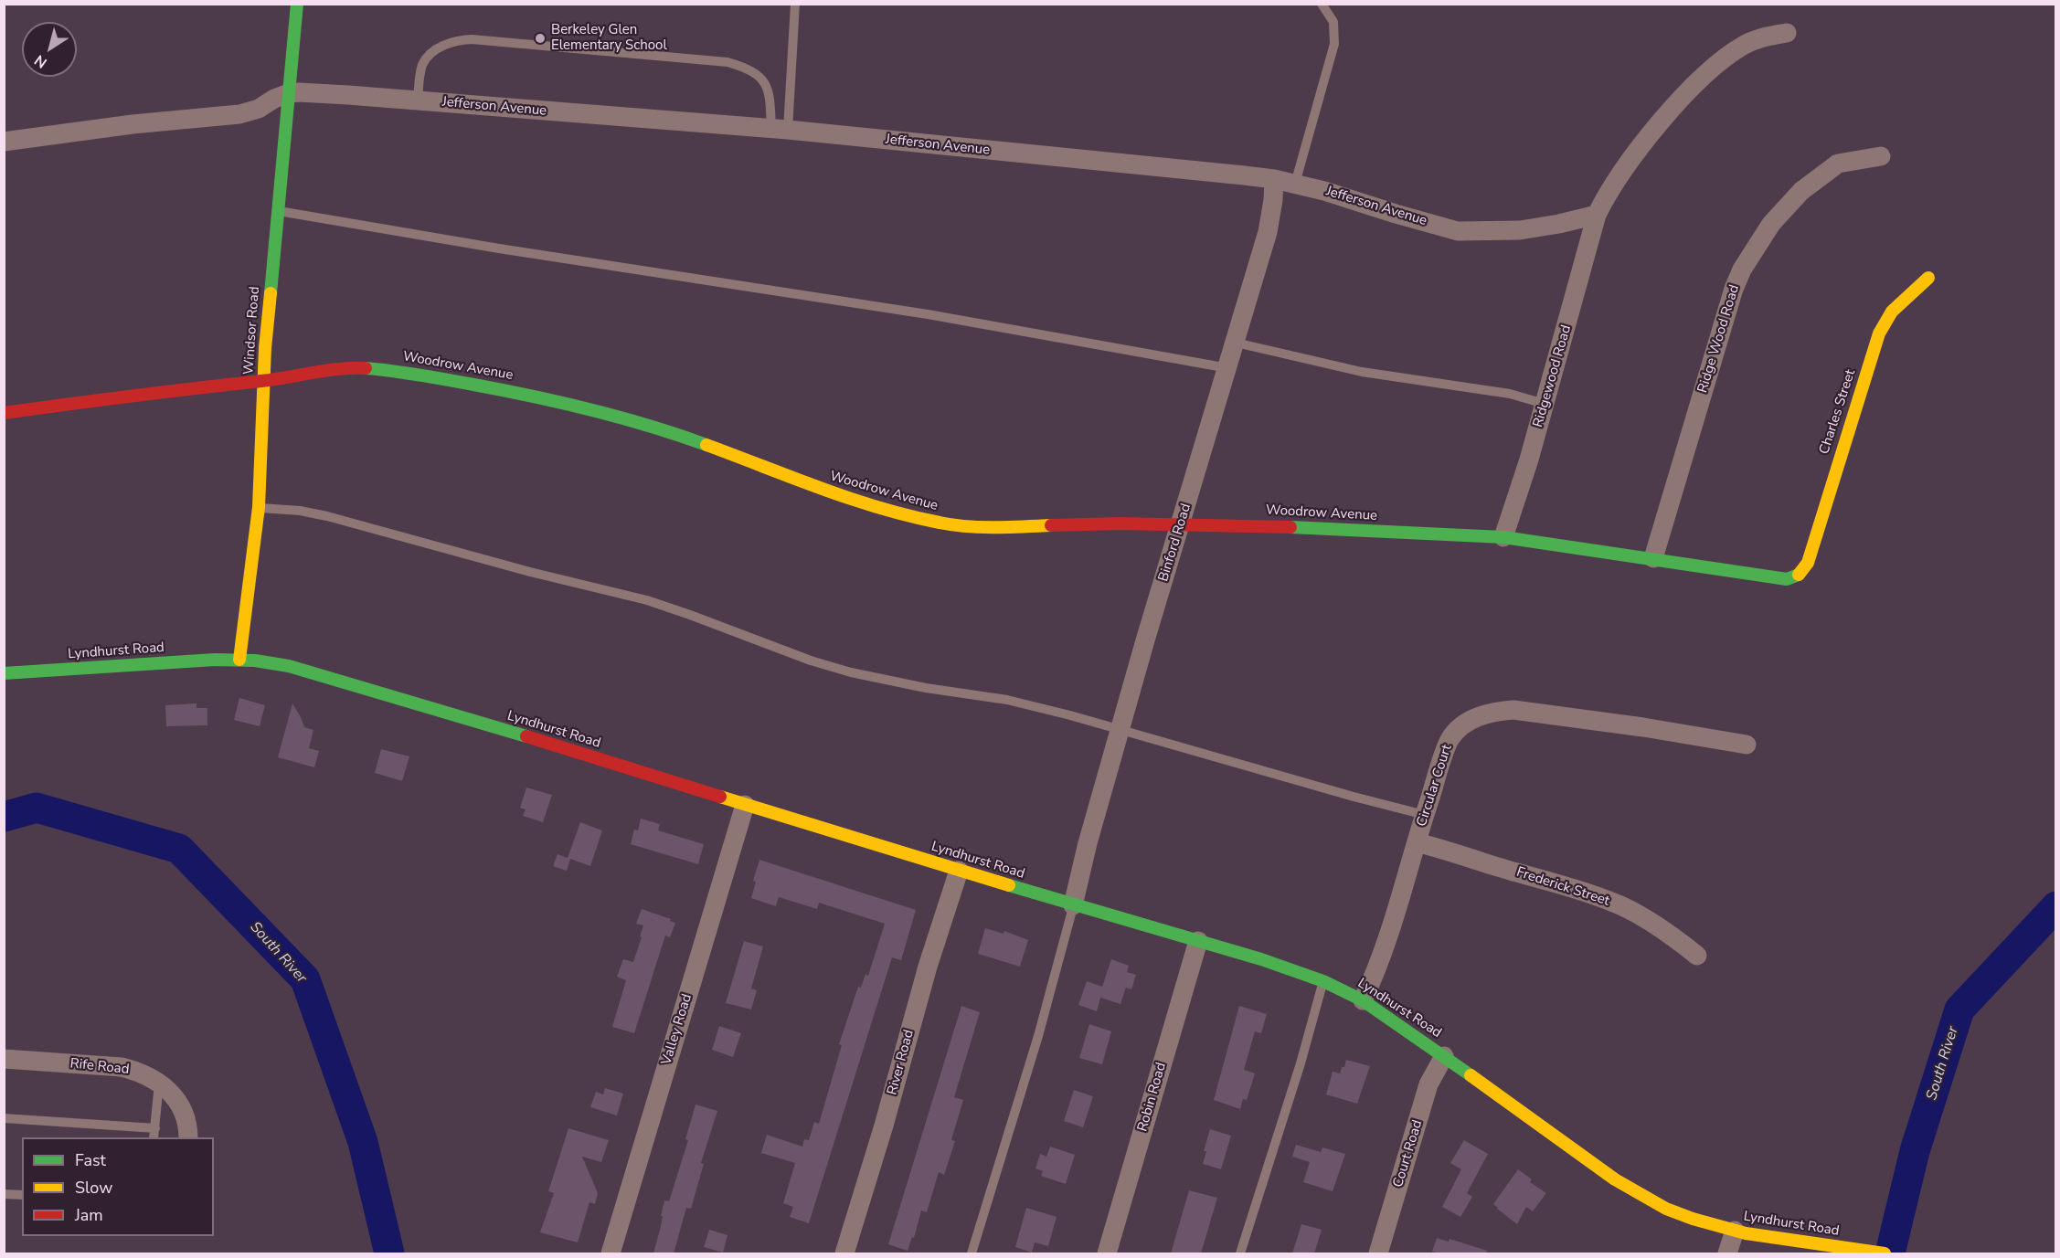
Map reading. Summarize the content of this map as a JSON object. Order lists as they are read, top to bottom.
{
  "streets": {
    "street": [
      "Jefferson Avenue",
      "Windsor Road",
      "Ridge Wood Road",
      "Woodrow Avenue",
      "Ridgewood Road",
      "Charles Street",
      "Binford Road",
      "Lyndhurst Road",
      "Circular Court",
      "Frederick Street",
      "Valley Road",
      "River Road",
      "Rife Road",
      "Robin Road",
      "Court Road"
    ]
  },
  "crossings": [
    ["Jefferson Avenue", "Windsor Road"],
    ["Jefferson Avenue", "Ridgewood Road"],
    ["Jefferson Avenue", "Binford Road"],
    ["Windsor Road", "Woodrow Avenue"],
    ["Windsor Road", "Lyndhurst Road"],
    ["Ridge Wood Road", "Woodrow Avenue"],
    ["Woodrow Avenue", "Ridgewood Road"],
    ["Woodrow Avenue", "Charles Street"],
    ["Woodrow Avenue", "Binford Road"],
    ["Binford Road", "Lyndhurst Road"],
    ["Lyndhurst Road", "Circular Court"],
    ["Lyndhurst Road", "Valley Road"],
    ["Lyndhurst Road", "River Road"],
    ["Lyndhurst Road", "Robin Road"],
    ["Lyndhurst Road", "Court Road"],
    ["Circular Court", "Frederick Street"]
  ],
  "water": ["South River"],
  "places": ["Berkeley Glen Elementary School"],
  "legend": ["Fast", "Slow", "Jam"],
  "north": "bottom left"
}
